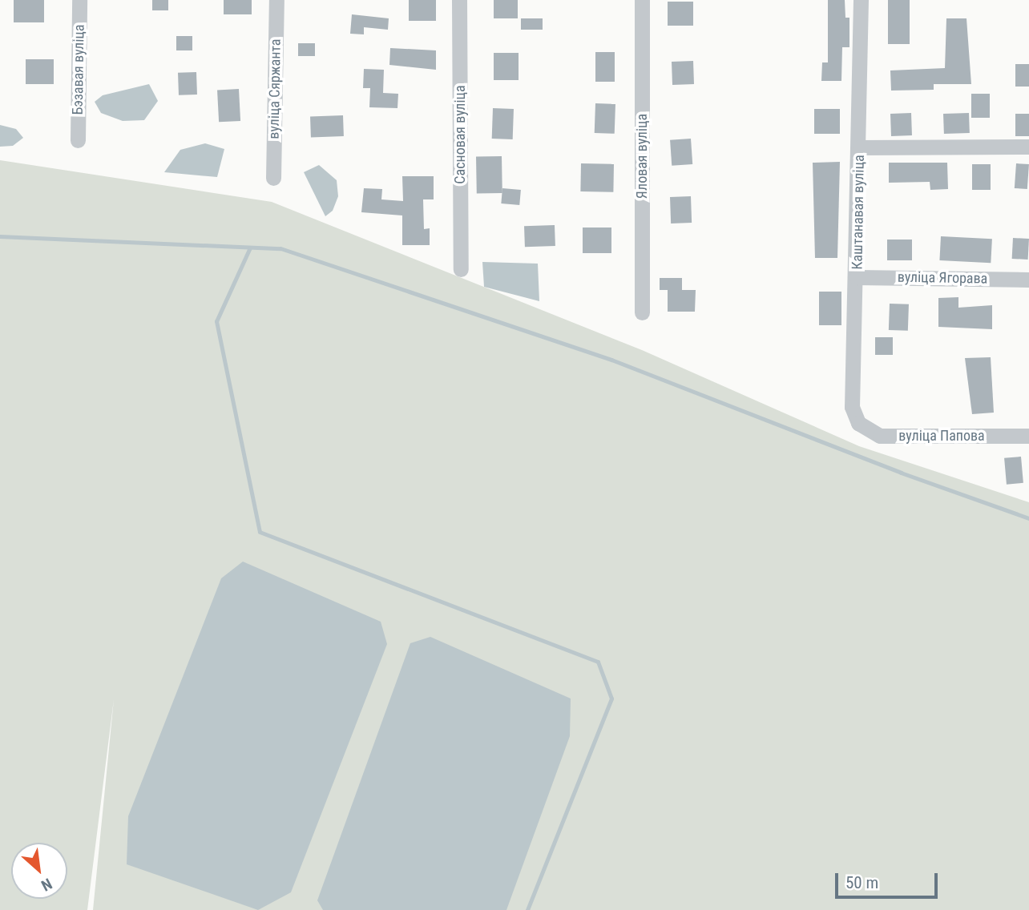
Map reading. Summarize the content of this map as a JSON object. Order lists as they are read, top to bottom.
{
  "streets": {
    "street": [
      "Бэзавая вуліца",
      "вуліца Сяржанта",
      "Сасновая вуліца",
      "Яловая вуліца",
      "Каштанавая вуліца",
      "вуліца Ягорава",
      "вуліца Папова"
    ]
  },
  "crossings": [
    ["Каштанавая вуліца", "вуліца Ягорава"],
    ["Каштанавая вуліца", "вуліца Папова"]
  ],
  "scale_bar": "50 m",
  "north": "bottom right"
}
